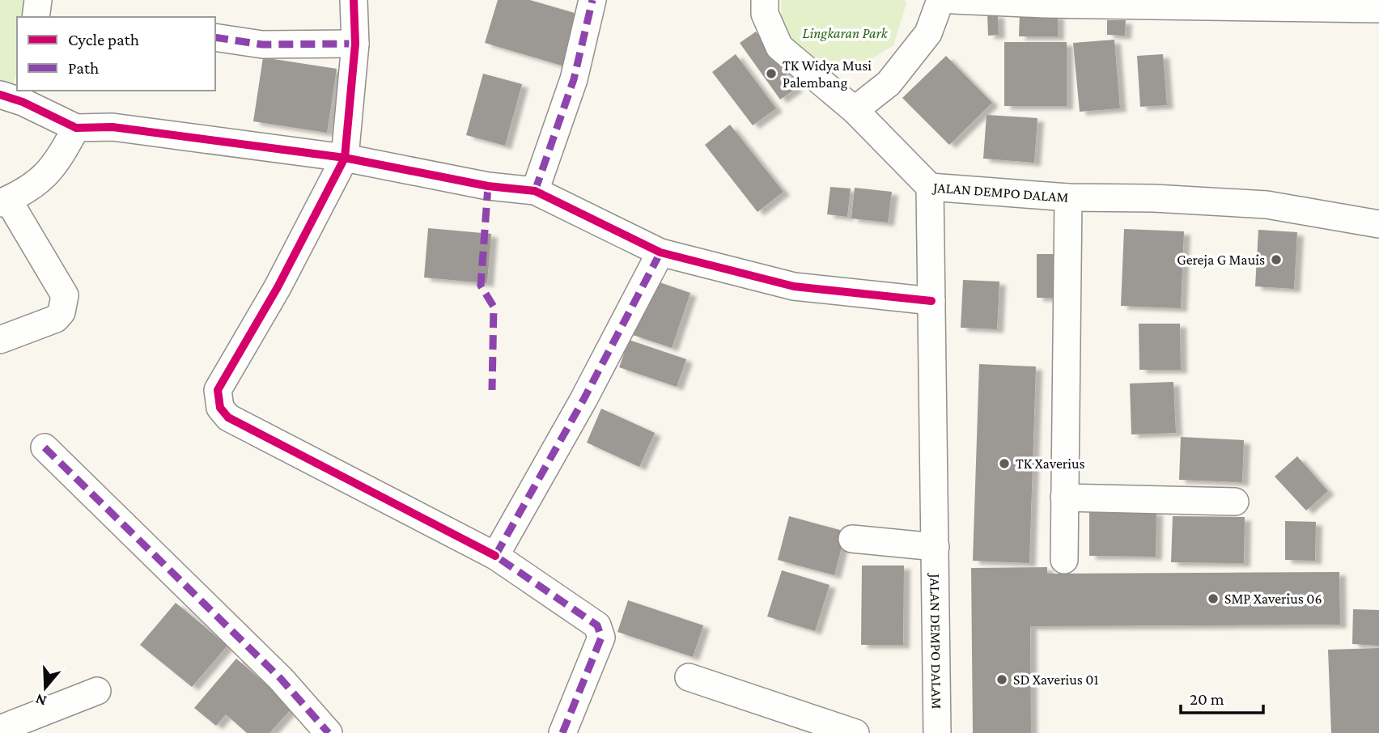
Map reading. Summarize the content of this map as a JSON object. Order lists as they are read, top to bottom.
{
  "streets": {
    "street": ["JALAN DEMPO DALAM"]
  },
  "parks": ["Lingkaran Park"],
  "places": [
    "TK Widya Musi Palembang",
    "Gereja G Mauis",
    "TK Xaverius",
    "SMP Xaverius 06",
    "SD Xaverius 01"
  ],
  "legend": ["Cycle path", "Path"],
  "scale_bar": "20 m",
  "north": "bottom"
}
